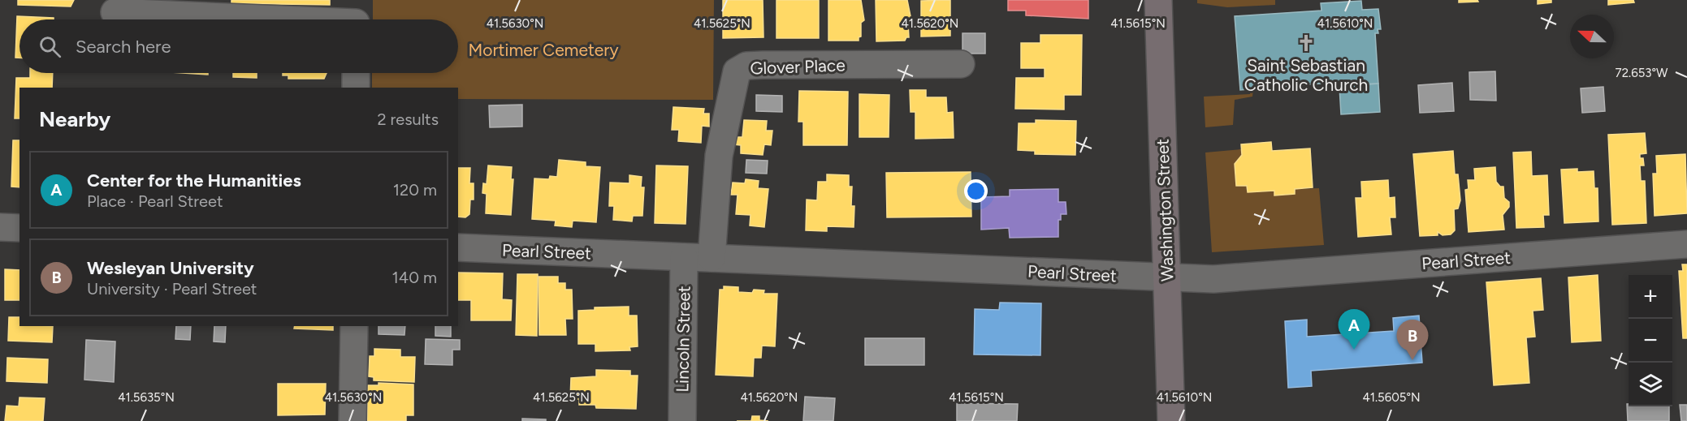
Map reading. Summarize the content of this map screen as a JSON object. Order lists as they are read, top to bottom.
{
  "streets": {
    "highway": ["Washington Street"],
    "street": ["Glover Place", "Pearl Street", "Lincoln Street"]
  },
  "crossings": [
    ["Glover Place", "Pearl Street"],
    ["Washington Street", "Pearl Street"],
    ["Pearl Street", "Lincoln Street"]
  ],
  "parks": ["Mortimer Cemetery"],
  "places": {
    "church": ["Saint Sebastian Catholic Church"]
  },
  "north": "left",
  "page": {
    "search": "Search here",
    "heading": ["Nearby", "2 results"],
    "list": [
      {
        "mark": "A",
        "name": "Center for the Humanities",
        "note": "Place · Pearl Street",
        "value": "120 m"
      },
      {
        "mark": "B",
        "name": "Wesleyan University",
        "note": "University · Pearl Street",
        "value": "140 m"
      }
    ],
    "map_buttons": ["+", "−"],
    "pins": ["A", "B"]
  },
  "coordinates": [
    "41.5630°N",
    "41.5625°N",
    "41.5620°N",
    "41.5615°N",
    "41.5610°N",
    "72.653°W",
    "41.5635°N",
    "41.5605°N"
  ]
}
